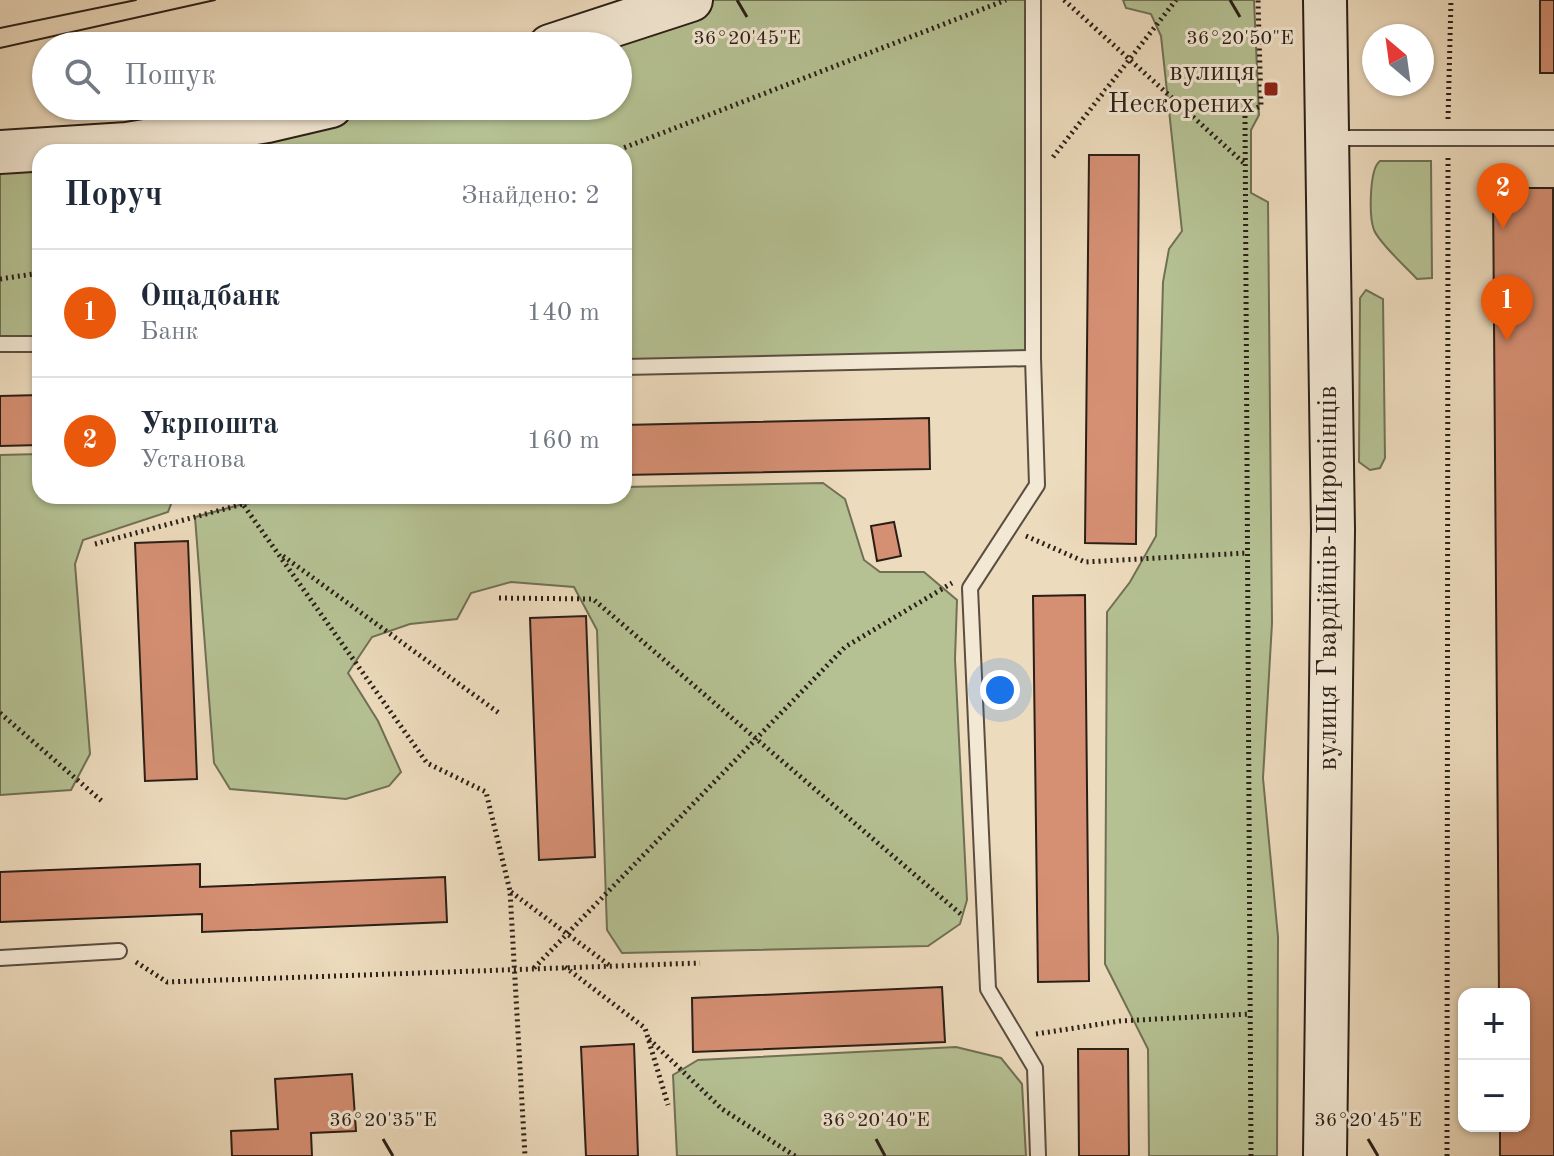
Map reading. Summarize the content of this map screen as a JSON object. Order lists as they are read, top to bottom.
{
  "streets": {
    "main road": ["вулиця Гвардійців-Широнінців"]
  },
  "places": {
    "transit": ["вулиця Нескорених"]
  },
  "north": "top left",
  "page": {
    "search": "Пошук",
    "heading": ["Поруч", "Знайдено: 2"],
    "pins": ["2", "1"],
    "list": [
      {
        "mark": "1",
        "name": "Ощадбанк",
        "note": "Банк",
        "value": "140 m"
      },
      {
        "mark": "2",
        "name": "Укрпошта",
        "note": "Установа",
        "value": "160 m"
      }
    ],
    "map_buttons": ["+", "−"]
  },
  "coordinates": [
    "36°20'45\"E",
    "36°20'50\"E",
    "36°20'35\"E",
    "36°20'40\"E"
  ]
}
